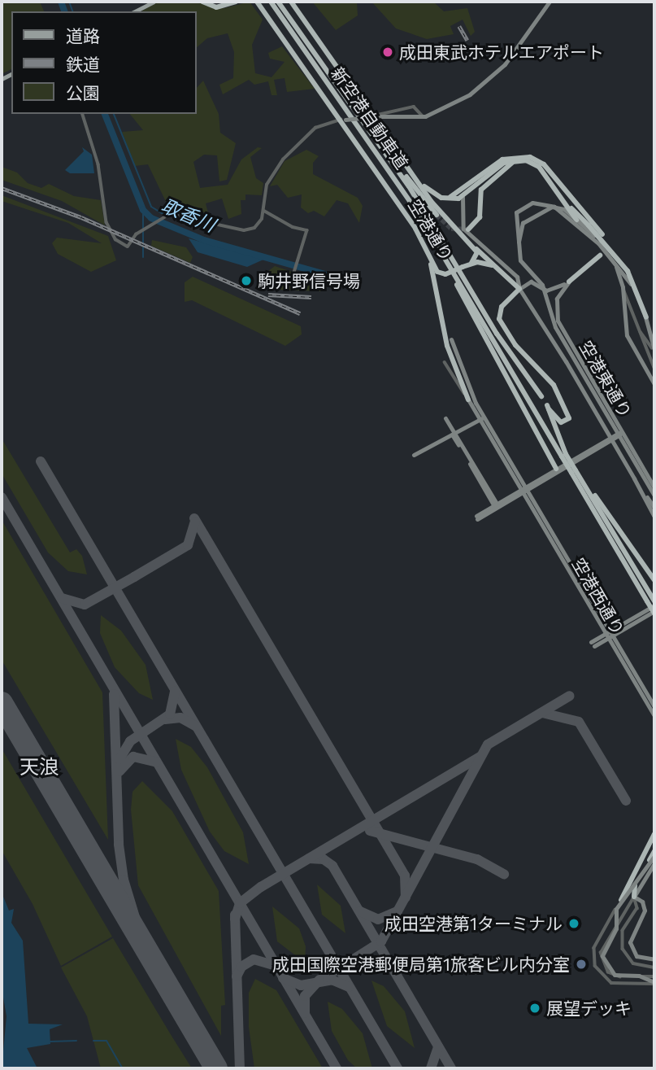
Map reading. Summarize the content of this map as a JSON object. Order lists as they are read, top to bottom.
{
  "streets": {
    "highway": ["新空港自動車道", "空港通り"],
    "street": ["空港東通り", "空港西通り"]
  },
  "districts": ["天浪"],
  "water": ["取香川"],
  "places": [
    "成田東武ホテルエアポート",
    "駒井野信号場",
    "成田空港第1ターミナル",
    "成田国際空港郵便局第1旅客ビル内分室",
    "展望デッキ"
  ],
  "legend": ["道路", "鉄道", "公園"]
}
